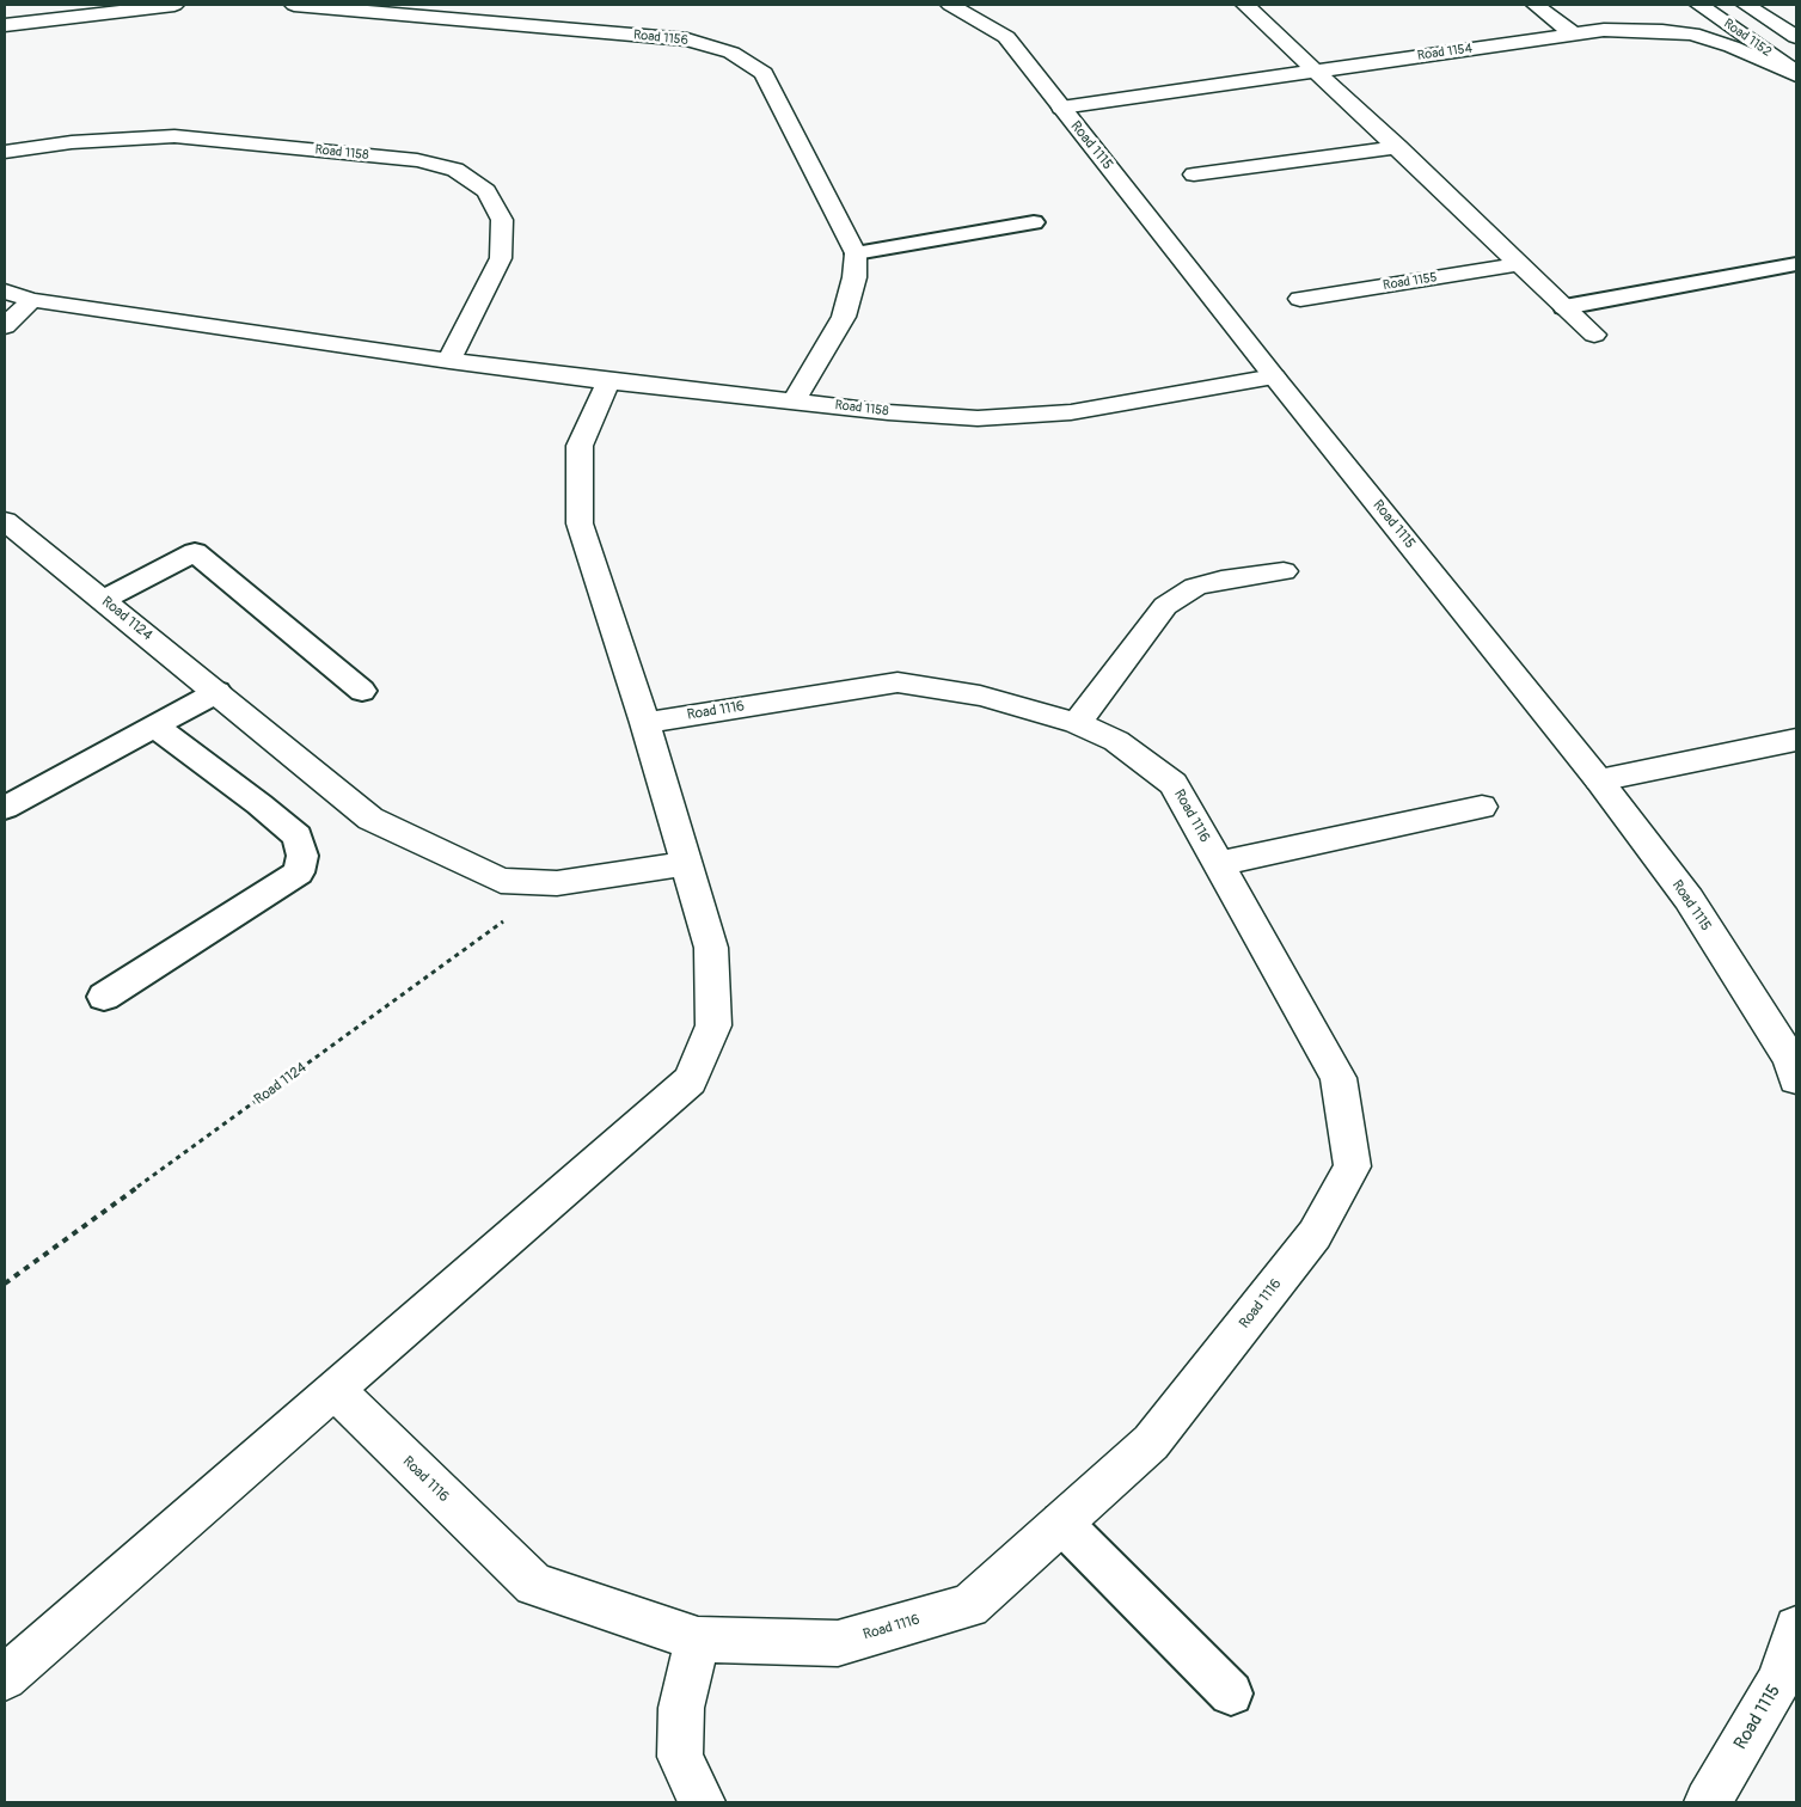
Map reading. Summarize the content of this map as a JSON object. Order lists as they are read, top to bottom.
{
  "streets": {
    "street": [
      "Road 1156",
      "Road 1152",
      "Road 1154",
      "Road 1115",
      "Road 1158",
      "Road 1155",
      "Road 1124",
      "Road 1116"
    ]
  },
  "crossings": [
    ["Road 1152", "Road 1154"],
    ["Road 1154", "Road 1115"],
    ["Road 1115", "Road 1158"]
  ]
}
